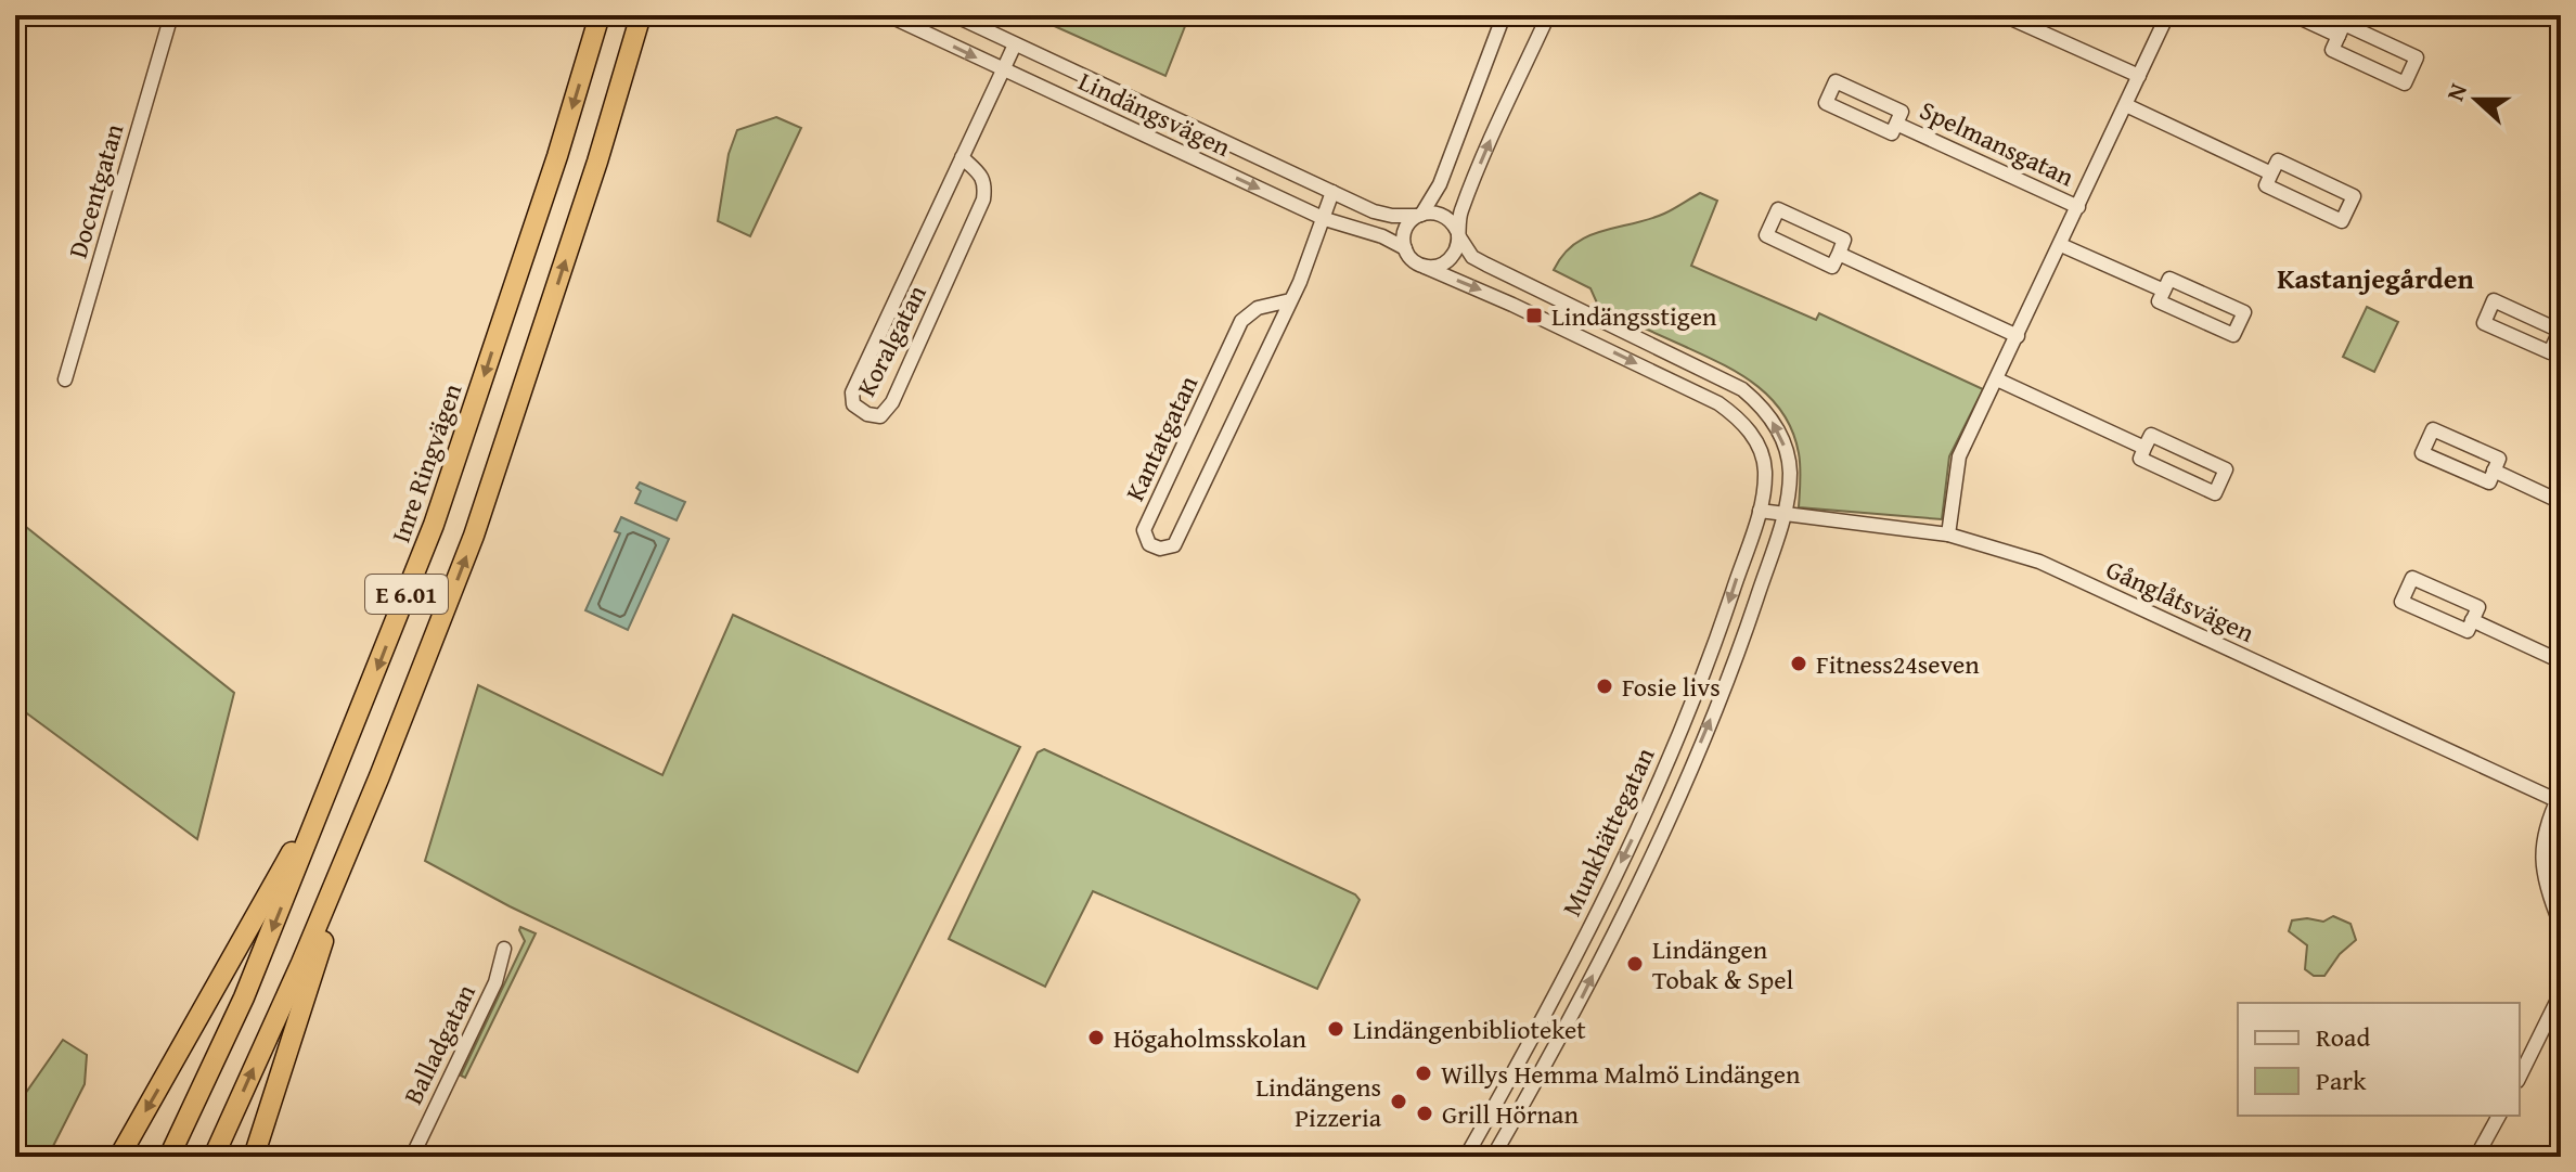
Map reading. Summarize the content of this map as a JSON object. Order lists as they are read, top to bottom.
{
  "streets": {
    "highway": ["Inre Ringvägen", "E 6.01"],
    "street": [
      "Lindängsvägen",
      "Spelmansgatan",
      "Docentgatan",
      "Koralgatan",
      "Kantatgatan",
      "Gånglåtsvägen",
      "Munkhättegatan",
      "Balladgatan"
    ]
  },
  "crossings": [
    ["Lindängsvägen", "Koralgatan"],
    ["Lindängsvägen", "Kantatgatan"],
    ["Lindängsvägen", "Gånglåtsvägen"],
    ["Lindängsvägen", "Munkhättegatan"],
    ["Spelmansgatan", "Gånglåtsvägen"],
    ["Gånglåtsvägen", "Munkhättegatan"]
  ],
  "districts": ["Kastanjegården"],
  "places": {
    "transit": ["Lindängsstigen"],
    "other": [
      "Fitness24seven",
      "Fosie livs",
      "Lindängen Tobak & Spel",
      "Lindängenbiblioteket",
      "Högaholmsskolan",
      "Willys Hemma Malmö Lindängen",
      "Lindängens Pizzeria",
      "Grill Hörnan"
    ]
  },
  "legend": ["Road", "Park"],
  "north": "left"
}
